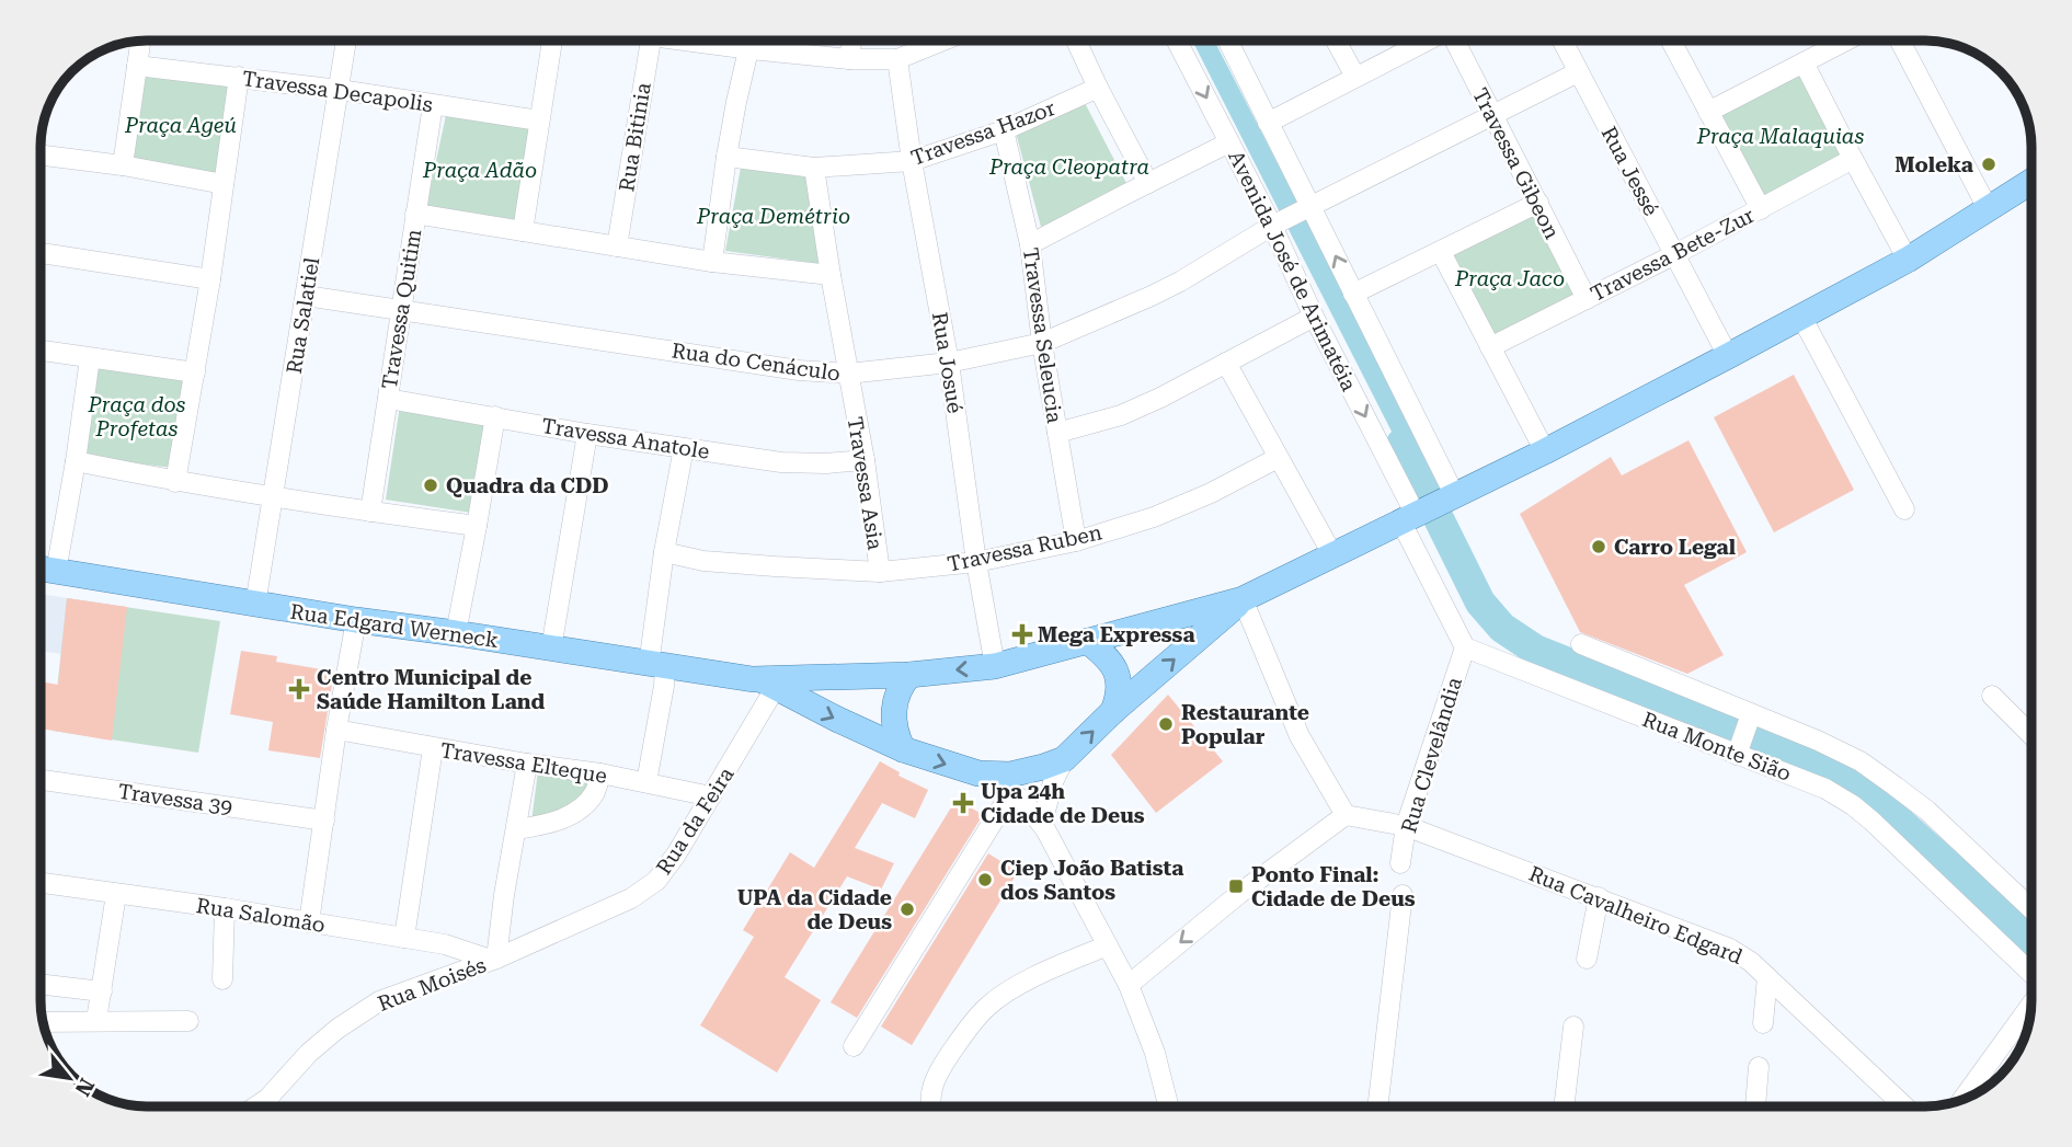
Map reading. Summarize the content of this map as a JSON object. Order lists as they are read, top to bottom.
{
  "streets": {
    "main road": ["Rua Edgard Werneck"],
    "street": [
      "Travessa Decapolis",
      "Travessa Hazor",
      "Rua Bitinia",
      "Travessa Gibeon",
      "Rua Jessé",
      "Travessa Bete-Zur",
      "Avenida José de Arimatéia",
      "Travessa Quitim",
      "Rua Salatiel",
      "Travessa Seleucia",
      "Rua do Cenáculo",
      "Rua Josué",
      "Travessa Anatole",
      "Travessa Asia",
      "Travessa Ruben",
      "Rua Monte Sião",
      "Rua Clevelândia",
      "Travessa Elteque",
      "Travessa 39",
      "Rua da Feira",
      "Rua Salomão",
      "Rua Cavalheiro Edgard",
      "Rua Moisés"
    ]
  },
  "crossings": [
    ["Travessa Decapolis", "Travessa Quitim"],
    ["Travessa Decapolis", "Rua Salatiel"],
    ["Travessa Hazor", "Travessa Seleucia"],
    ["Travessa Hazor", "Rua Josué"],
    ["Travessa Hazor", "Travessa Asia"],
    ["Travessa Gibeon", "Travessa Bete-Zur"],
    ["Travessa Gibeon", "Rua do Cenáculo"],
    ["Rua Jessé", "Travessa Bete-Zur"],
    ["Rua Jessé", "Rua do Cenáculo"],
    ["Avenida José de Arimatéia", "Rua do Cenáculo"],
    ["Travessa Quitim", "Rua do Cenáculo"],
    ["Travessa Quitim", "Travessa Anatole"],
    ["Rua Salatiel", "Rua do Cenáculo"],
    ["Rua Salatiel", "Rua Edgard Werneck"],
    ["Travessa Seleucia", "Rua do Cenáculo"],
    ["Travessa Seleucia", "Travessa Ruben"],
    ["Rua do Cenáculo", "Rua Josué"],
    ["Rua do Cenáculo", "Travessa Asia"],
    ["Rua Josué", "Travessa Ruben"],
    ["Travessa Anatole", "Travessa Asia"],
    ["Travessa Asia", "Travessa Ruben"],
    ["Rua Edgard Werneck", "Rua da Feira"],
    ["Rua Monte Sião", "Rua Clevelândia"],
    ["Rua Clevelândia", "Rua Cavalheiro Edgard"],
    ["Travessa Elteque", "Rua da Feira"],
    ["Rua da Feira", "Rua Salomão"],
    ["Rua da Feira", "Rua Moisés"],
    ["Rua Salomão", "Rua Moisés"]
  ],
  "parks": [
    "Praça Ageú",
    "Praça Malaquias",
    "Praça Cleopatra",
    "Praça Adão",
    "Praça Demétrio",
    "Praça Jaco",
    "Praça dos Profetas"
  ],
  "places": {
    "other": [
      "Moleka",
      "Quadra da CDD",
      "Carro Legal",
      "Restaurante Popular",
      "Ciep João Batista dos Santos",
      "UPA da Cidade de Deus"
    ],
    "health": ["Mega Expressa", "Centro Municipal de Saúde Hamilton Land", "Upa 24h Cidade de Deus"],
    "transit": ["Ponto Final: Cidade de Deus"]
  },
  "north": "bottom right"
}
